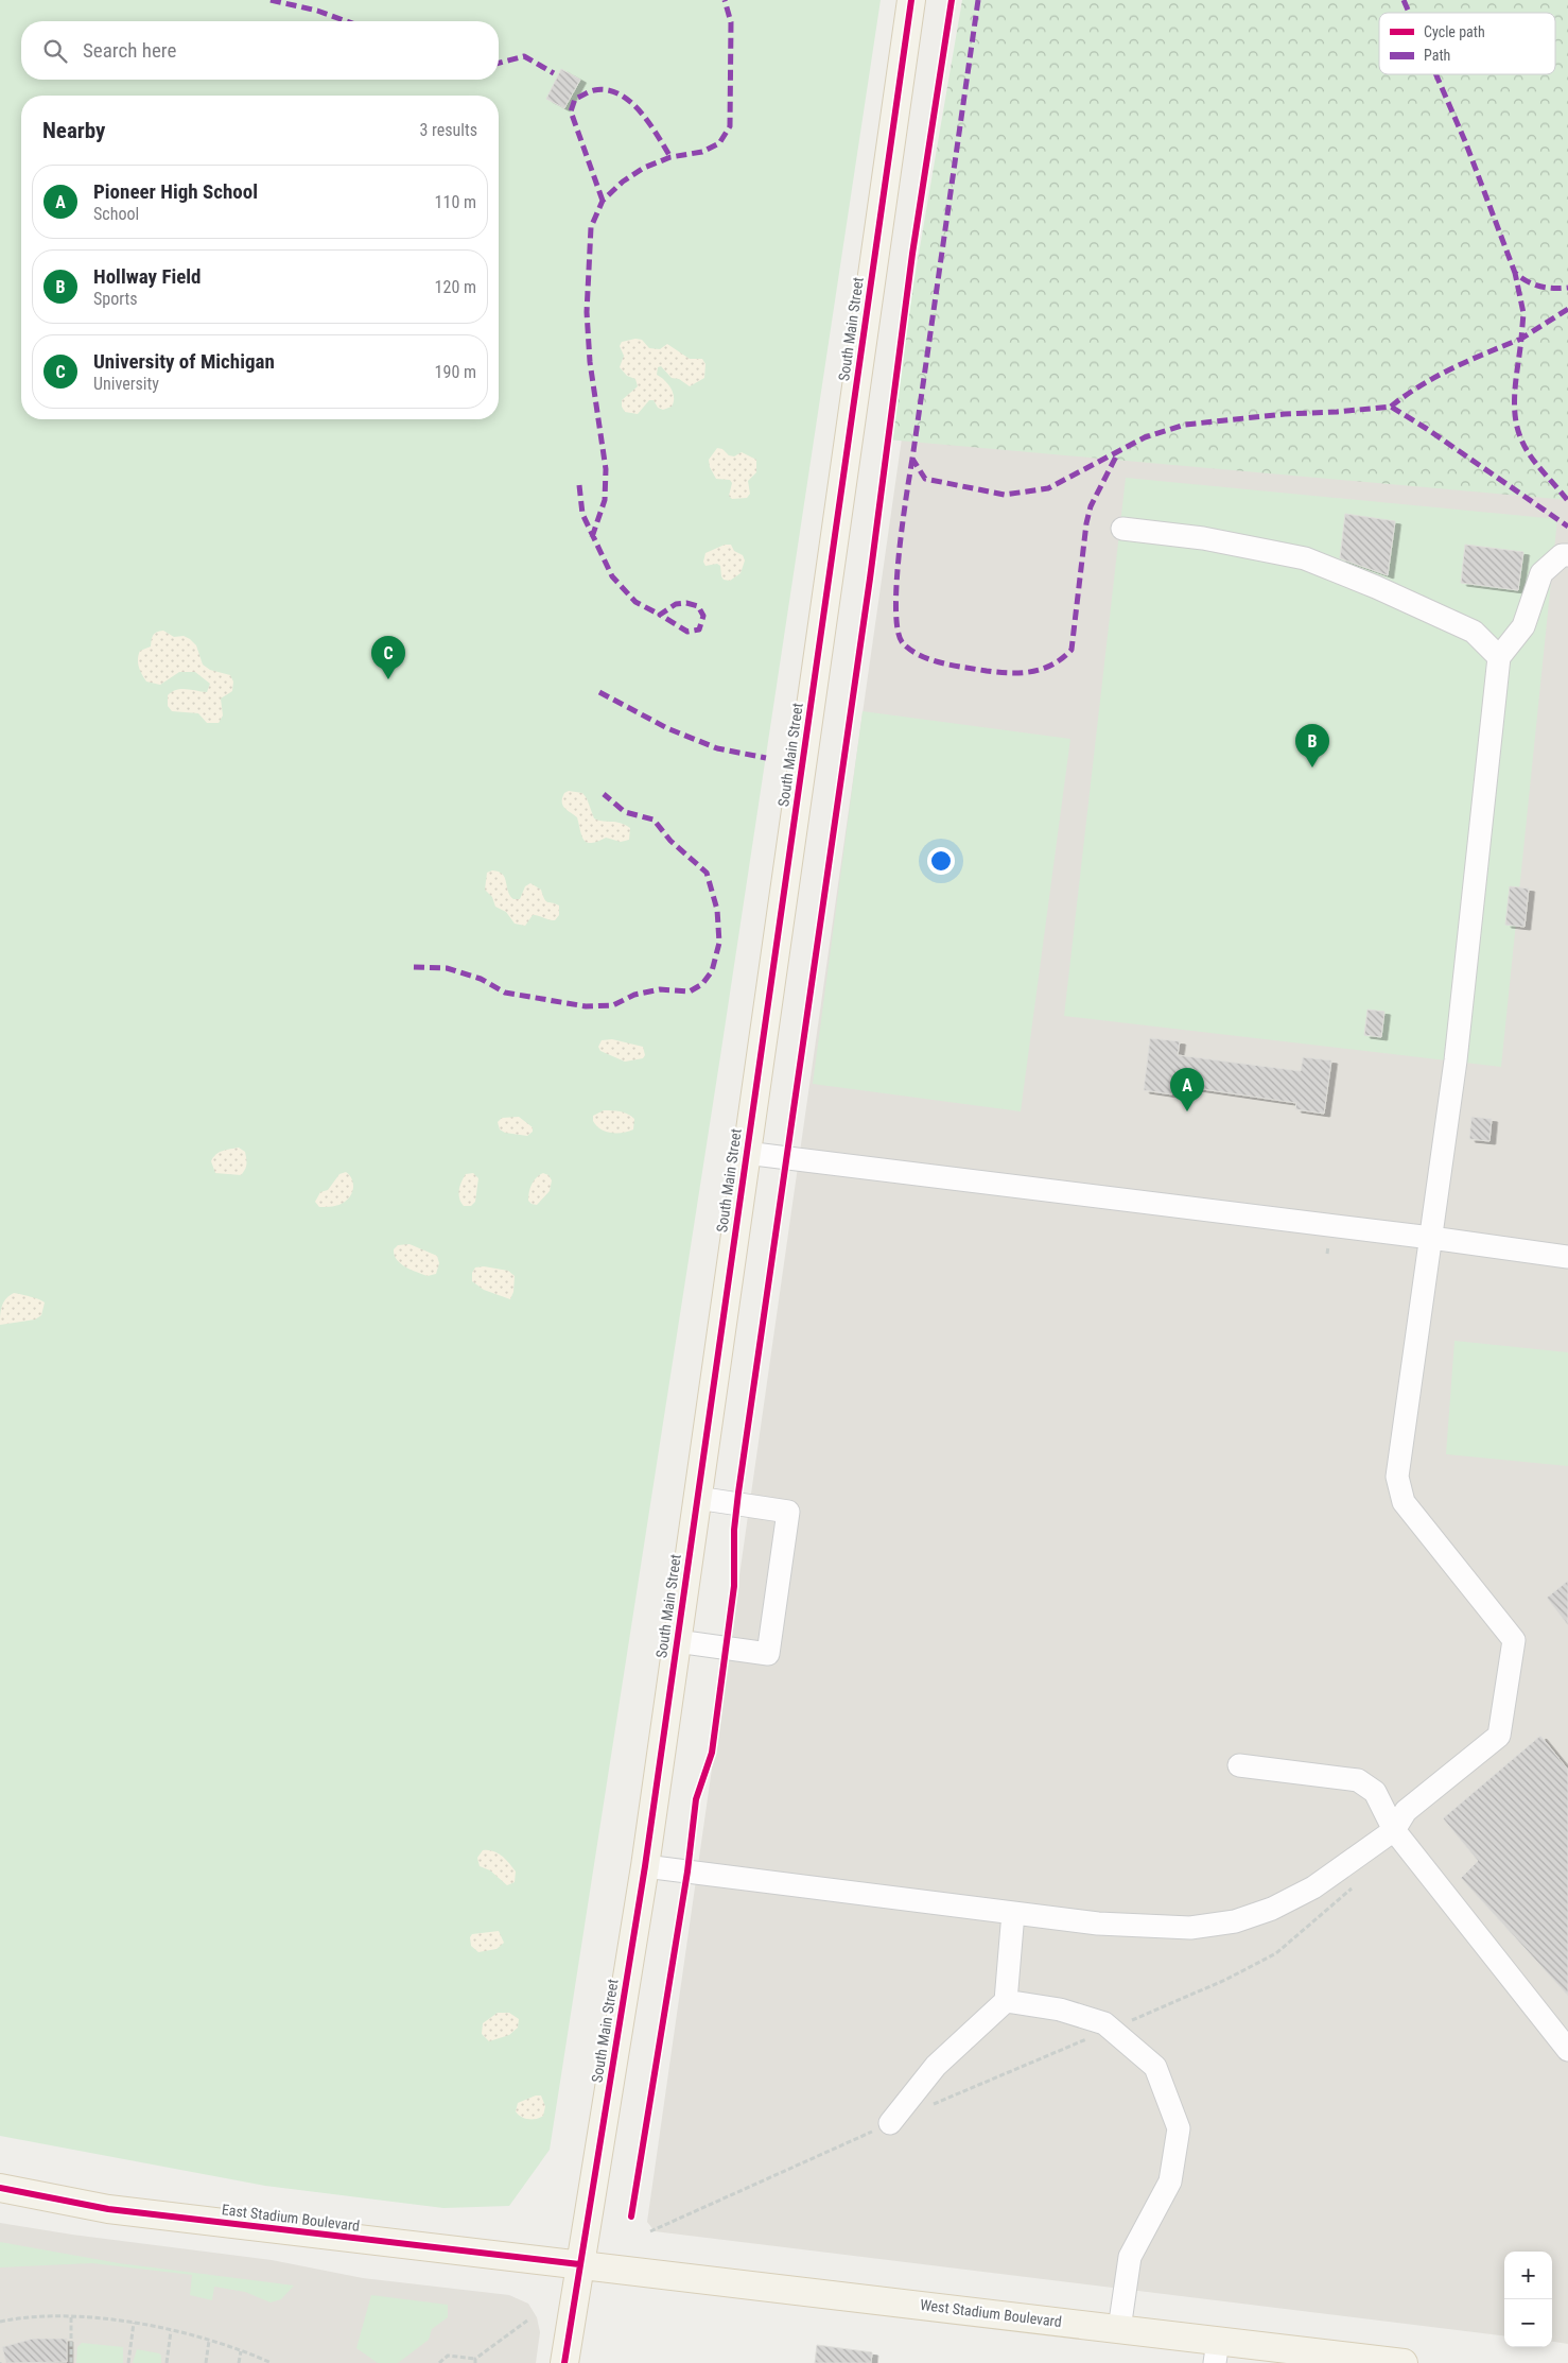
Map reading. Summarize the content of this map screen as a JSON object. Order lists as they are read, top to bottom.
{
  "streets": {
    "main road": ["South Main Street", "East Stadium Boulevard", "West Stadium Boulevard"]
  },
  "crossings": [
    ["South Main Street", "East Stadium Boulevard"],
    ["South Main Street", "West Stadium Boulevard"],
    ["East Stadium Boulevard", "West Stadium Boulevard"]
  ],
  "legend": ["Cycle path", "Path"],
  "page": {
    "search": "Search here",
    "heading": ["Nearby", "3 results"],
    "list": [
      {
        "mark": "A",
        "name": "Pioneer High School",
        "note": "School",
        "value": "110 m"
      },
      {
        "mark": "B",
        "name": "Hollway Field",
        "note": "Sports",
        "value": "120 m"
      },
      {
        "mark": "C",
        "name": "University of Michigan",
        "note": "University",
        "value": "190 m"
      }
    ],
    "pins": ["C", "B", "A"],
    "map_buttons": ["+", "−"]
  }
}
